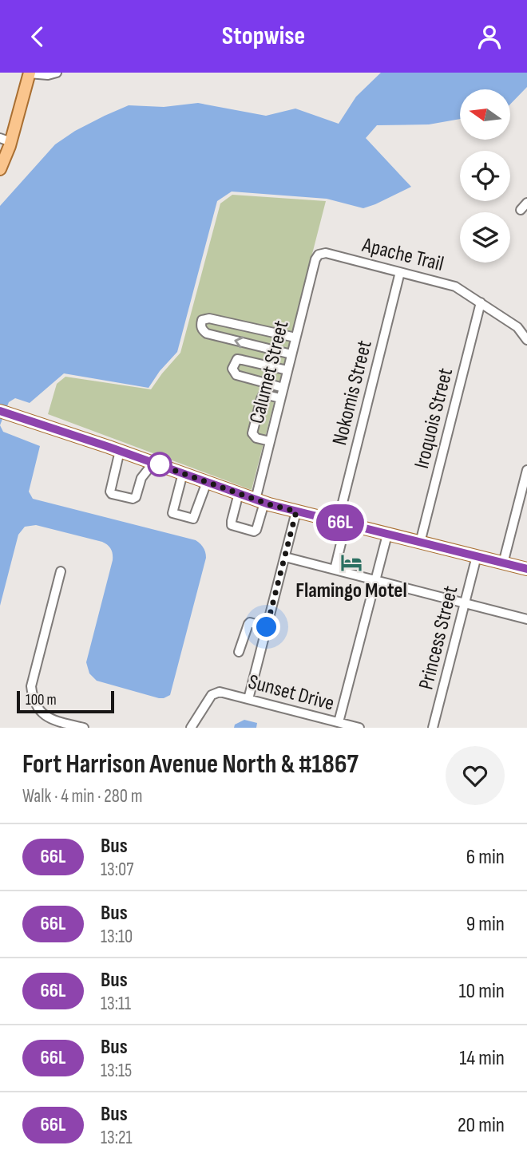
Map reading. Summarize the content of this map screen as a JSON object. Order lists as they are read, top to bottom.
{
  "streets": {
    "street": [
      "Apache Trail",
      "Calumet Street",
      "Nokomis Street",
      "Iroquois Street",
      "Princess Street",
      "Sunset Drive"
    ]
  },
  "crossings": [
    ["Apache Trail", "Calumet Street"],
    ["Apache Trail", "Nokomis Street"],
    ["Apache Trail", "Iroquois Street"]
  ],
  "places": {
    "hotel": ["Flamingo Motel"]
  },
  "lines": ["bus line 66L"],
  "scale_bar": "100 m",
  "north": "left",
  "page": {
    "header": "Stopwise",
    "on_map": "66L",
    "scale": "100 m",
    "heading": ["Fort Harrison Avenue North & #1867", "Walk · 4 min · 280 m"],
    "list": [
      {
        "mark": "66L",
        "name": "Bus",
        "note": "13:07",
        "value": "6 min"
      },
      {
        "mark": "66L",
        "name": "Bus",
        "note": "13:10",
        "value": "9 min"
      },
      {
        "mark": "66L",
        "name": "Bus",
        "note": "13:11",
        "value": "10 min"
      },
      {
        "mark": "66L",
        "name": "Bus",
        "note": "13:15",
        "value": "14 min"
      },
      {
        "mark": "66L",
        "name": "Bus",
        "note": "13:21",
        "value": "20 min"
      }
    ]
  }
}
